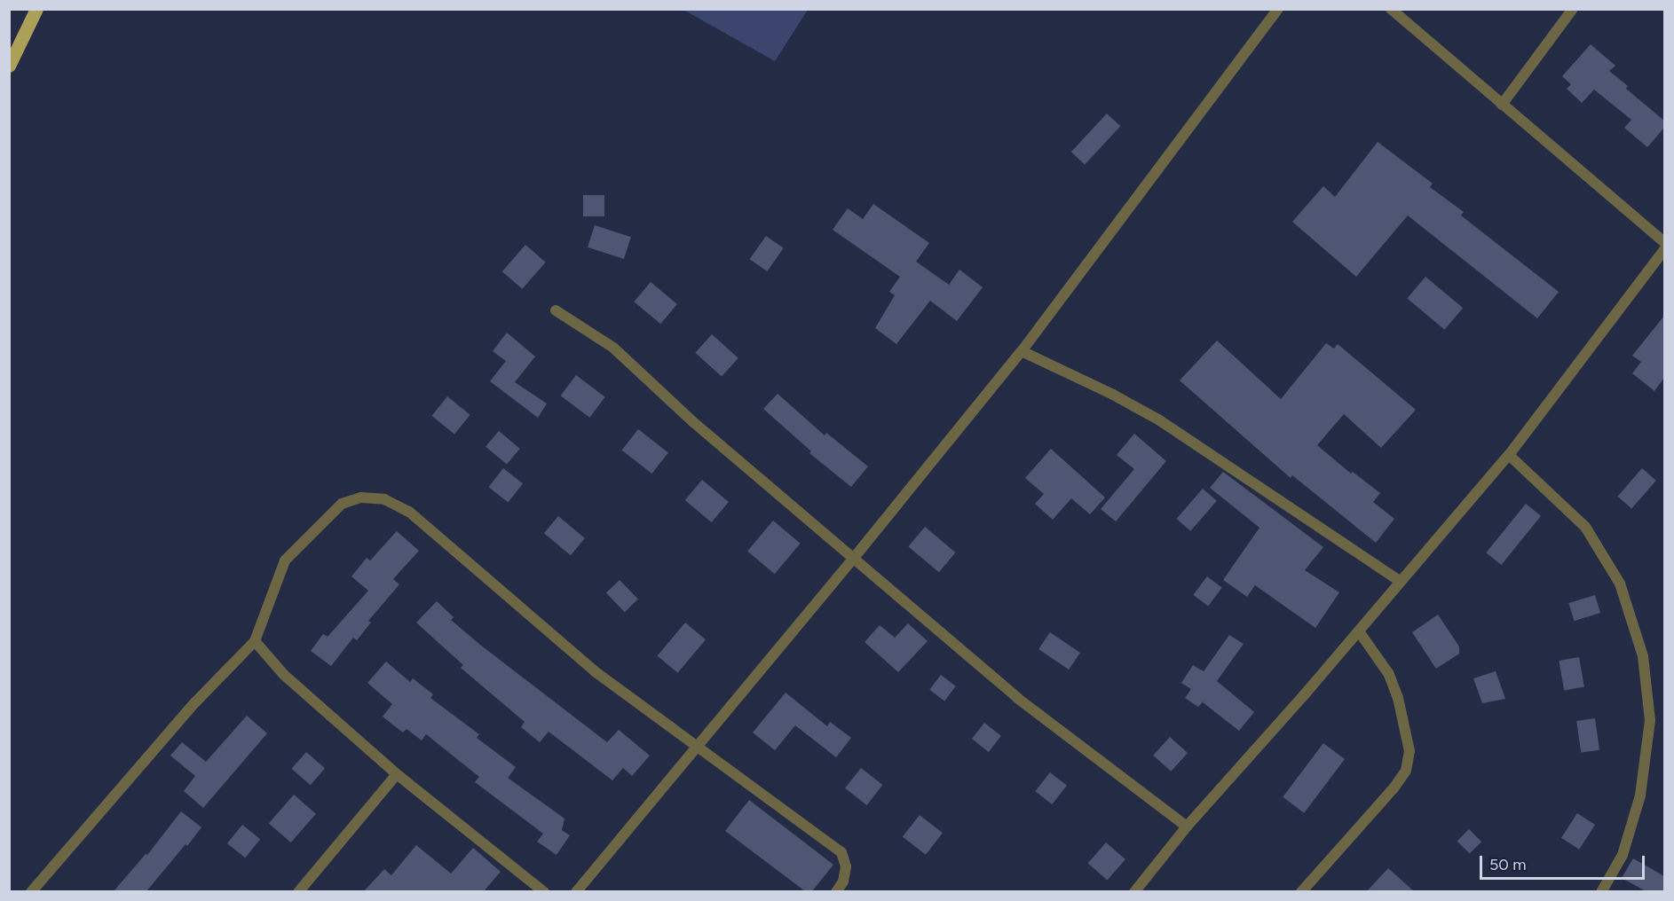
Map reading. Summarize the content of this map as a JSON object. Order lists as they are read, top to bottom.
{
  "scale_bar": "50 m"
}
